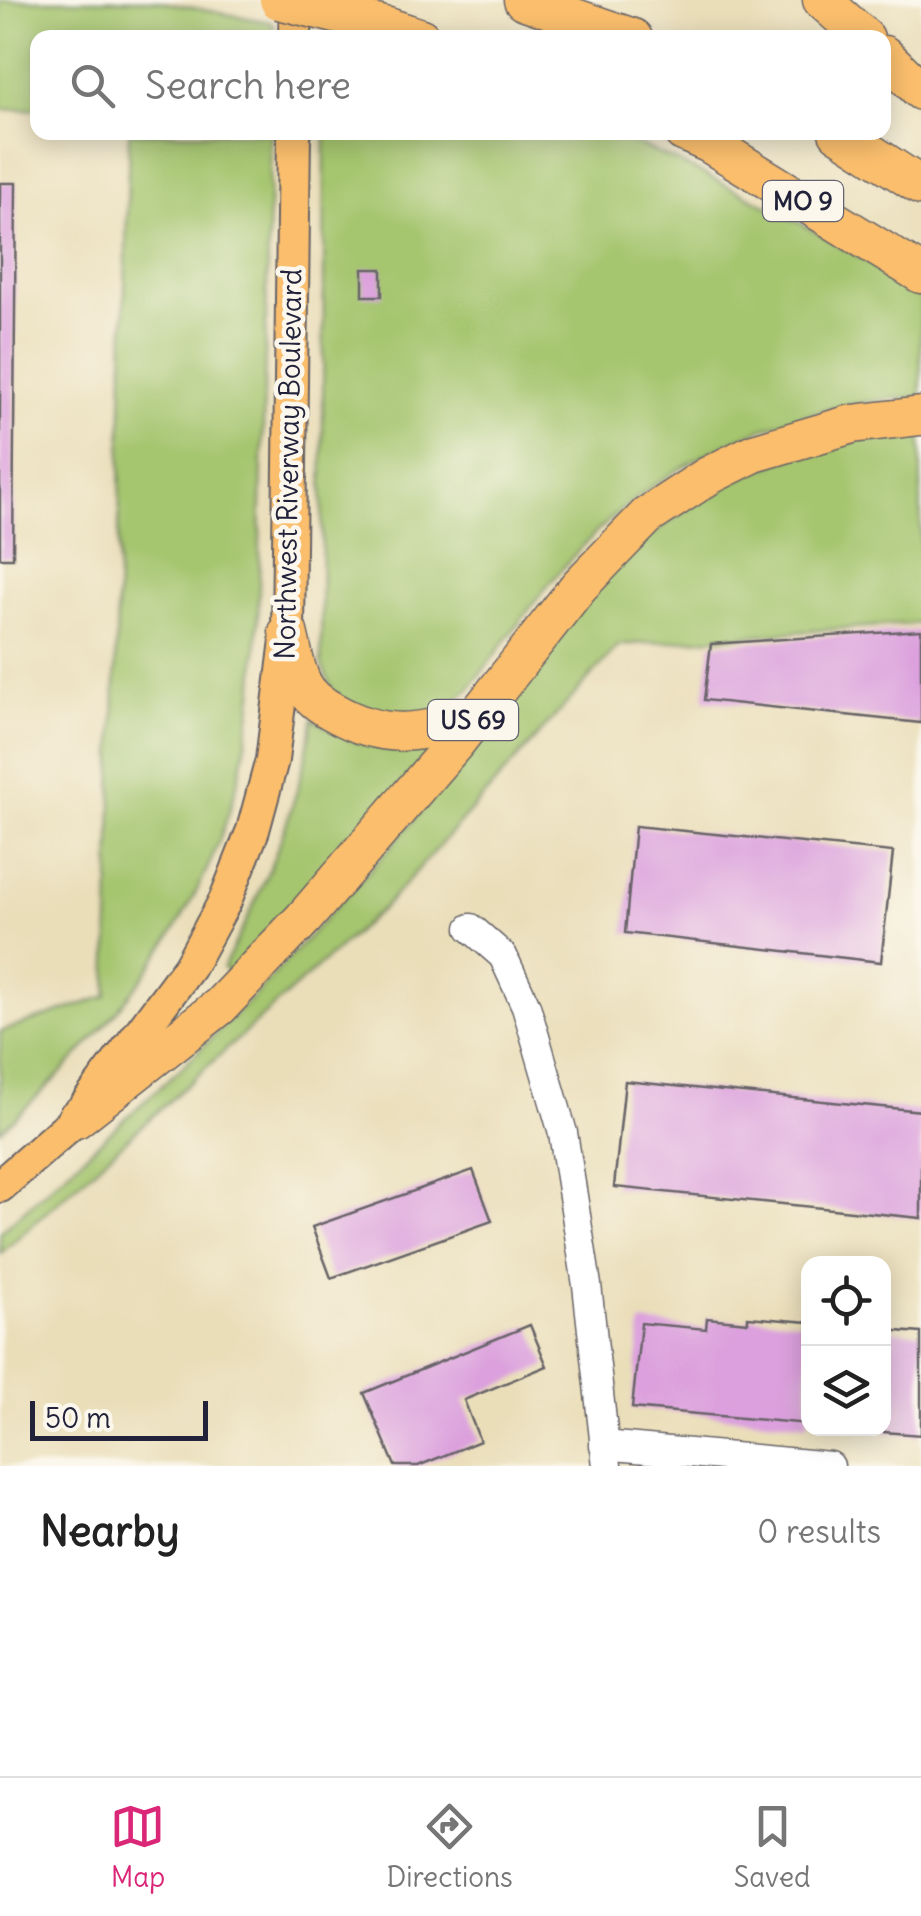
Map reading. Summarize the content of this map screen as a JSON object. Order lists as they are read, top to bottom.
{
  "streets": {
    "highway": ["MO 9", "US 69"],
    "main road": ["Northwest Riverway Boulevard"]
  },
  "crossings": [
    ["Northwest Riverway Boulevard", "US 69"]
  ],
  "scale_bar": "50 m",
  "page": {
    "search": "Search here",
    "scale": "50 m",
    "heading": ["Nearby", "0 results"],
    "nav": ["Map", "Directions", "Saved"]
  }
}
